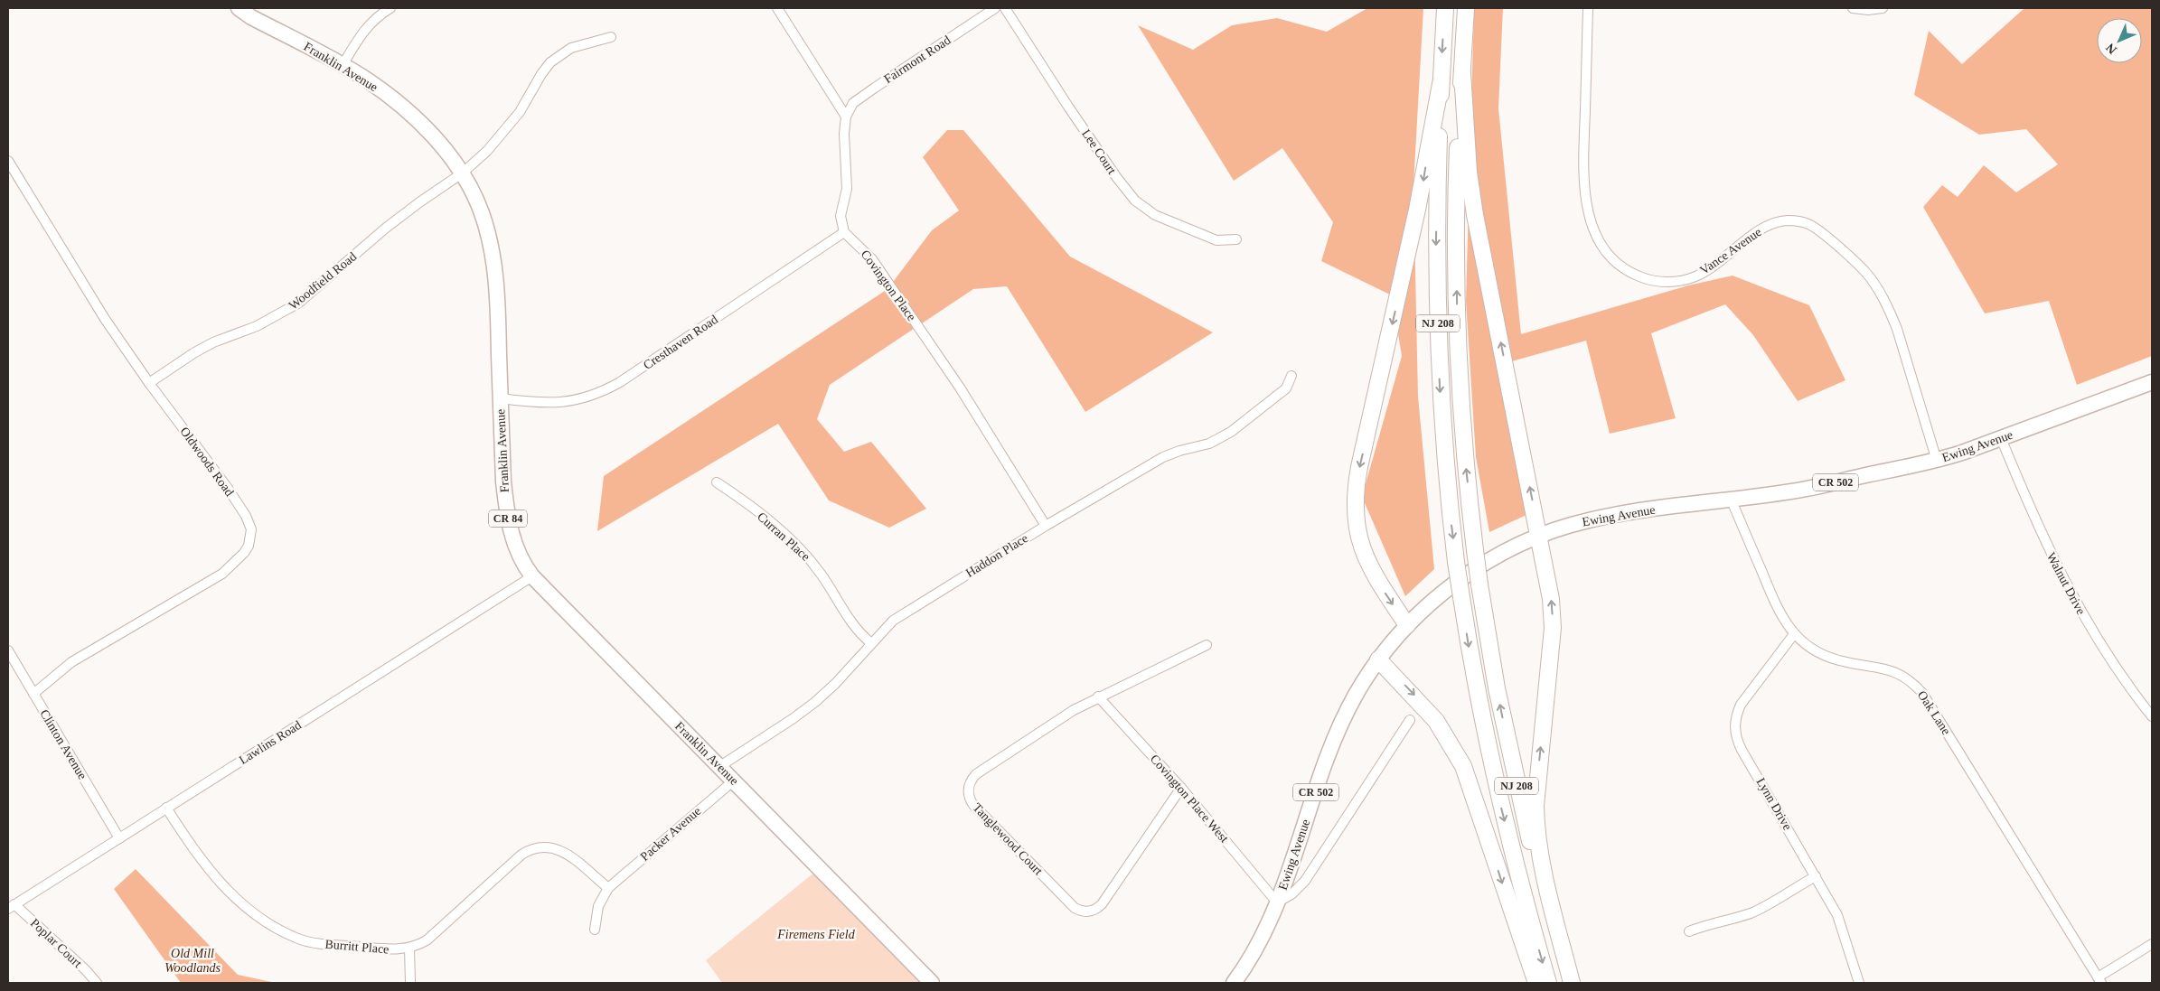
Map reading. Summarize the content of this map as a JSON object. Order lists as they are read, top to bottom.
{
  "streets": {
    "highway": ["NJ 208"],
    "main road": [
      "Franklin Avenue",
      "Ewing Avenue",
      "CR 502",
      "CR 84"
    ],
    "street": [
      "Fairmont Road",
      "Lee Court",
      "Vance Avenue",
      "Woodfield Road",
      "Covington Place",
      "Cresthaven Road",
      "Oldwoods Road",
      "Curran Place",
      "Haddon Place",
      "Walnut Drive",
      "Oak Lane",
      "Lawlins Road",
      "Clinton Avenue",
      "Covington Place West",
      "Lynn Drive",
      "Packer Avenue",
      "Tanglewood Court",
      "Poplar Court",
      "Burritt Place"
    ]
  },
  "crossings": [
    ["Franklin Avenue", "Woodfield Road"],
    ["Franklin Avenue", "Cresthaven Road"],
    ["Franklin Avenue", "Haddon Place"],
    ["Franklin Avenue", "Lawlins Road"],
    ["Franklin Avenue", "Packer Avenue"],
    ["Vance Avenue", "Ewing Avenue"],
    ["Woodfield Road", "Oldwoods Road"],
    ["Covington Place", "Cresthaven Road"],
    ["Covington Place", "Haddon Place"],
    ["Ewing Avenue", "Walnut Drive"],
    ["Ewing Avenue", "Oak Lane"],
    ["Ewing Avenue", "Covington Place West"],
    ["Oldwoods Road", "Clinton Avenue"],
    ["Curran Place", "Haddon Place"],
    ["Oak Lane", "Lynn Drive"],
    ["Lawlins Road", "Clinton Avenue"],
    ["Lawlins Road", "Poplar Court"],
    ["Lawlins Road", "Burritt Place"],
    ["Covington Place West", "Tanglewood Court"],
    ["Packer Avenue", "Burritt Place"]
  ],
  "parks": ["Firemens Field", "Old Mill Woodlands"],
  "north": "bottom left"
}
